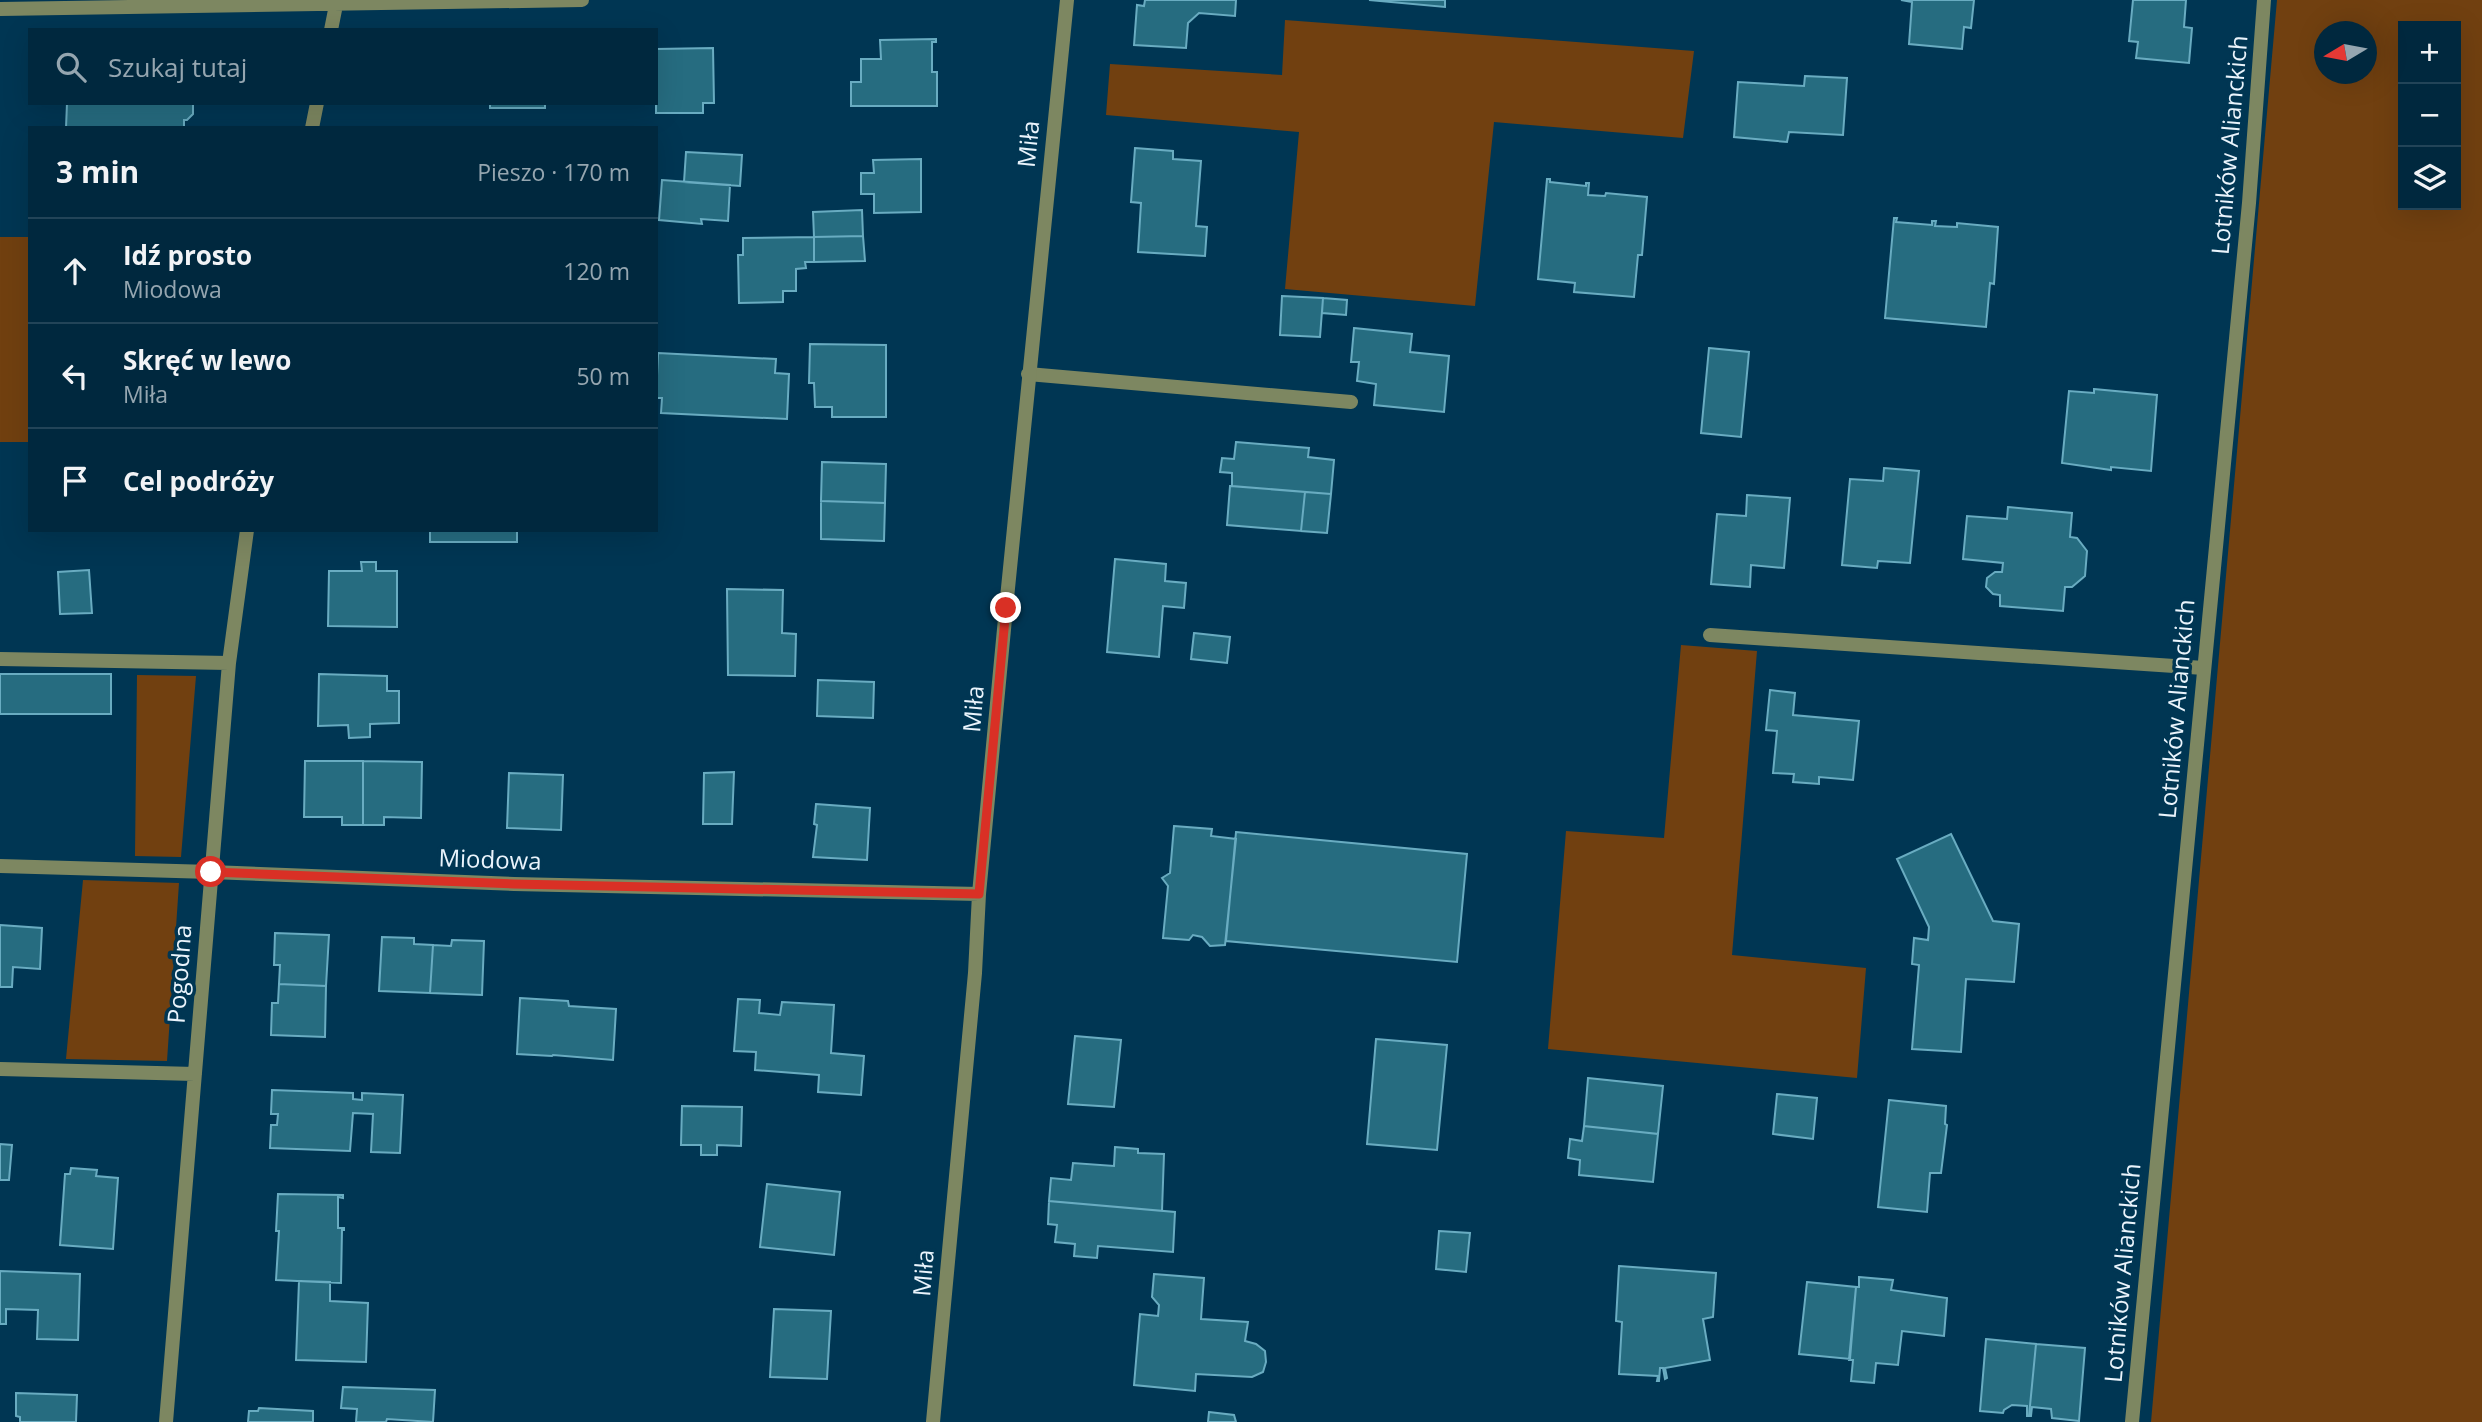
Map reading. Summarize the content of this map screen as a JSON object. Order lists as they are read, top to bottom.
{
  "streets": {
    "street": [
      "Miła",
      "Lotników Alianckich",
      "Miodowa",
      "Pogodna"
    ]
  },
  "crossings": [
    ["Miła", "Miodowa"],
    ["Miodowa", "Pogodna"]
  ],
  "north": "left",
  "page": {
    "map_buttons": ["+", "−"],
    "search": "Szukaj tutaj",
    "heading": ["3 min", "Pieszo · 170 m"],
    "list": [
      ["Idź prosto", "Miodowa", "120 m"],
      ["Skręć w lewo", "Miła", "50 m"],
      "Cel podróży"
    ]
  }
}
